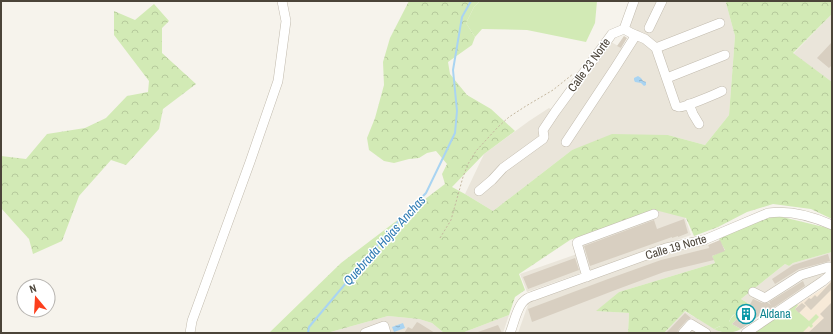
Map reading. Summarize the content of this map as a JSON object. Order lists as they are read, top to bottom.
{
  "streets": {
    "street": ["Calle 23 Norte", "Calle 19 Norte"]
  },
  "water": ["Quebrada Hojas Anchas"],
  "places": {
    "building": ["Aldana"]
  },
  "north": "top"
}
